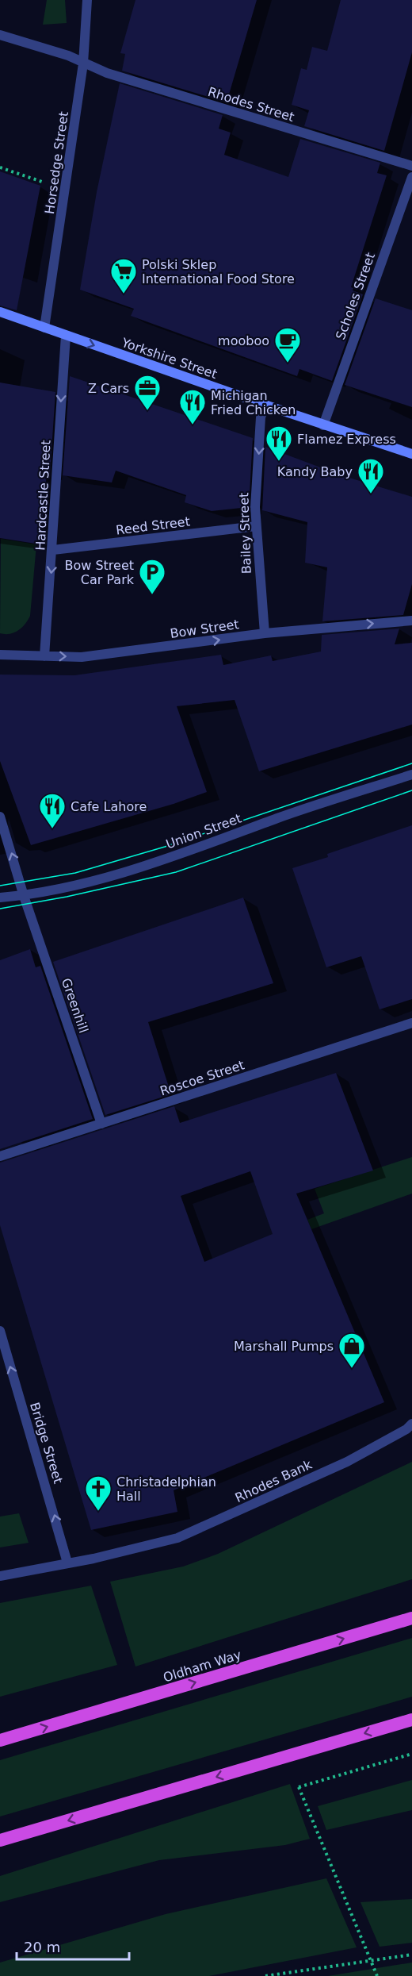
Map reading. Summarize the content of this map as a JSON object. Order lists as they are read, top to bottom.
{
  "streets": {
    "highway": ["Oldham Way"],
    "main road": ["Yorkshire Street"],
    "street": [
      "Rhodes Street",
      "Horsedge Street",
      "Scholes Street",
      "Hardcastle Street",
      "Reed Street",
      "Bailey Street",
      "Bow Street",
      "Union Street",
      "Greenhill",
      "Roscoe Street",
      "Bridge Street",
      "Rhodes Bank"
    ]
  },
  "crossings": [
    ["Rhodes Street", "Horsedge Street"],
    ["Horsedge Street", "Yorkshire Street"],
    ["Scholes Street", "Yorkshire Street"],
    ["Yorkshire Street", "Hardcastle Street"],
    ["Yorkshire Street", "Bailey Street"],
    ["Hardcastle Street", "Reed Street"],
    ["Hardcastle Street", "Bow Street"],
    ["Reed Street", "Bailey Street"],
    ["Bailey Street", "Bow Street"],
    ["Union Street", "Greenhill"],
    ["Greenhill", "Roscoe Street"],
    ["Bridge Street", "Rhodes Bank"]
  ],
  "one_way": [
    "Yorkshire Street",
    "Hardcastle Street",
    "Bailey Street",
    "Bow Street",
    "Bridge Street"
  ],
  "places": {
    "supermarket": ["Polski Sklep International Food Store"],
    "cafe": ["mooboo"],
    "office": ["Z Cars"],
    "restaurant": [
      "Michigan Fried Chicken",
      "Flamez Express",
      "Kandy Baby",
      "Cafe Lahore"
    ],
    "parking": ["Bow Street Car Park"],
    "shop": ["Marshall Pumps"],
    "church": ["Christadelphian Hall"]
  },
  "scale_bar": "20 m"
}
